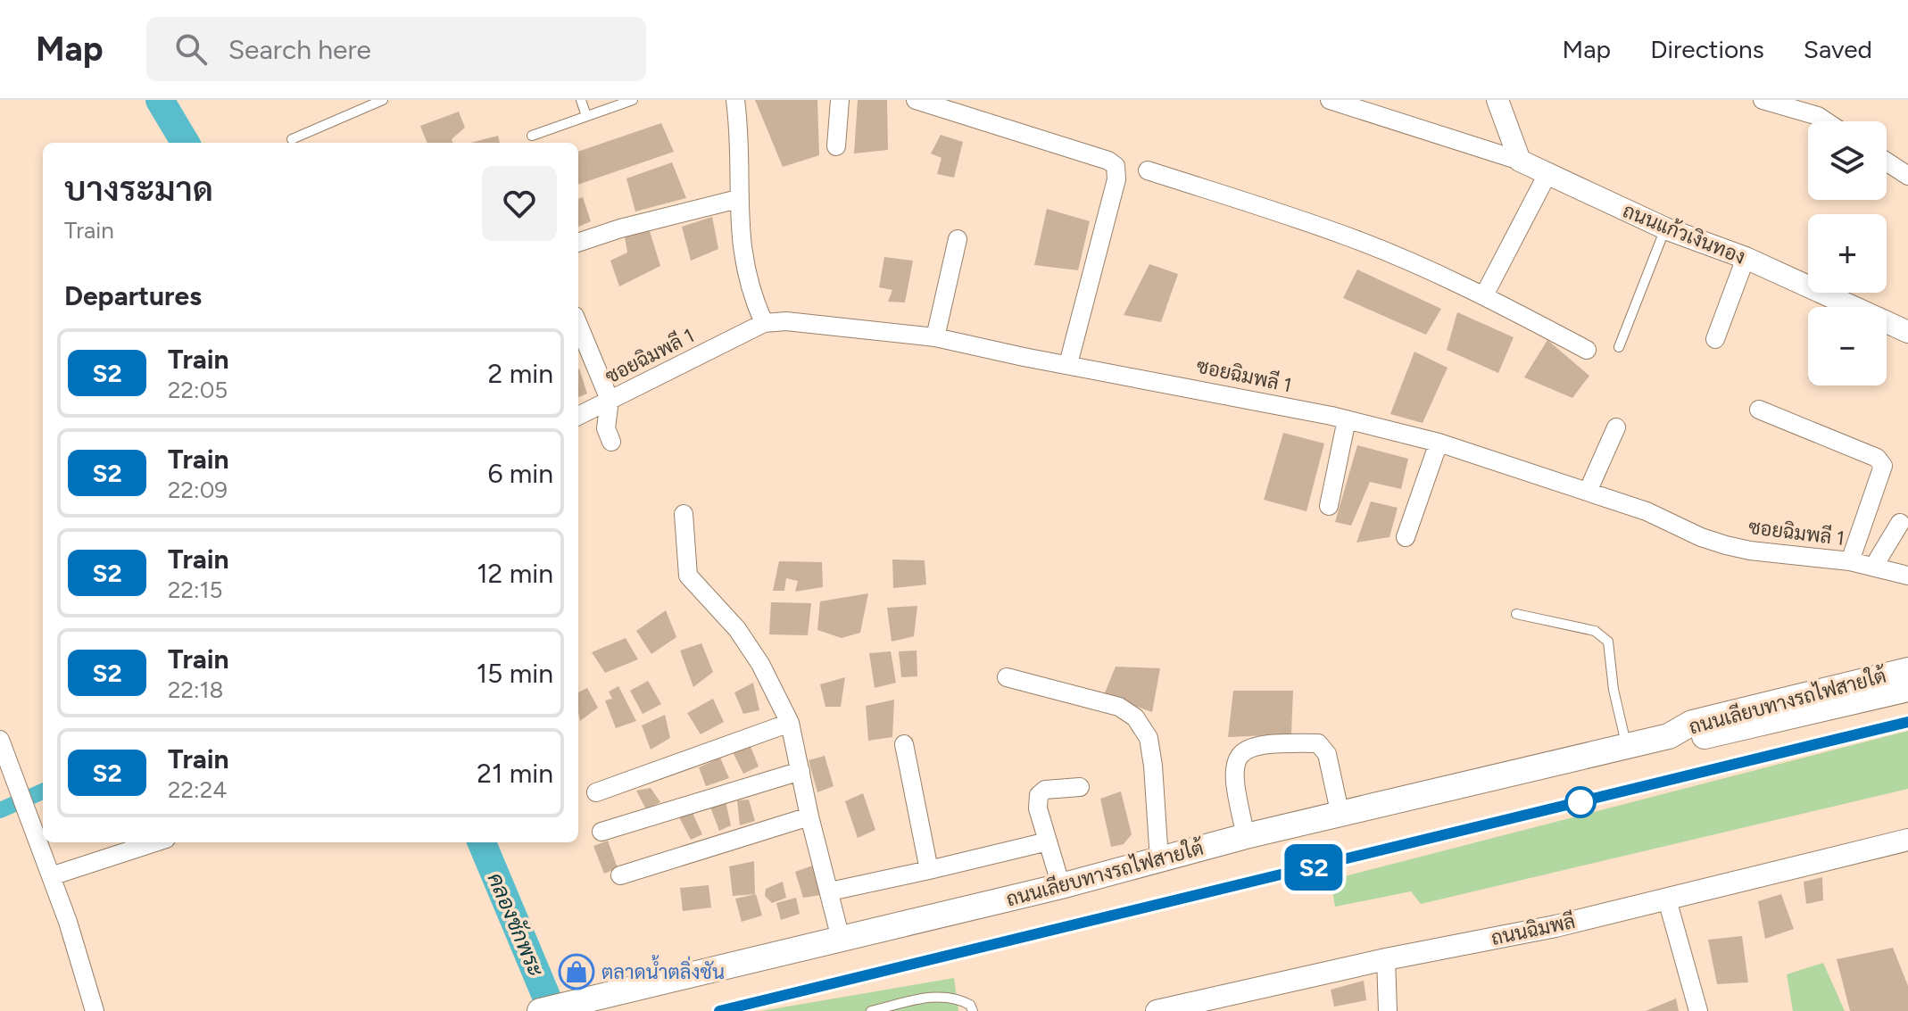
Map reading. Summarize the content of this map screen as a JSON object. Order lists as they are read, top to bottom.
{
  "streets": {
    "main road": ["ถนนเลียบทางรถไฟสายใต้"],
    "street": ["ถนนแก้วเงินทอง", "ซอยฉิมพลี 1", "ถนนฉิมพลี"]
  },
  "water": ["คลองชักพระ"],
  "places": {
    "shop": ["ตลาดน้ำตลิ่งชัน"]
  },
  "page": {
    "header": "Map",
    "search": "Search here",
    "nav": ["Map", "Directions", "Saved"],
    "on_map": "S2",
    "map_buttons": ["+", "−"],
    "heading": [
      ["บางระมาด", "Train"],
      "Departures"
    ],
    "list": [
      {
        "mark": "S2",
        "name": "Train",
        "note": "22:05",
        "value": "2 min"
      },
      {
        "mark": "S2",
        "name": "Train",
        "note": "22:09",
        "value": "6 min"
      },
      {
        "mark": "S2",
        "name": "Train",
        "note": "22:15",
        "value": "12 min"
      },
      {
        "mark": "S2",
        "name": "Train",
        "note": "22:18",
        "value": "15 min"
      },
      {
        "mark": "S2",
        "name": "Train",
        "note": "22:24",
        "value": "21 min"
      }
    ]
  }
}
